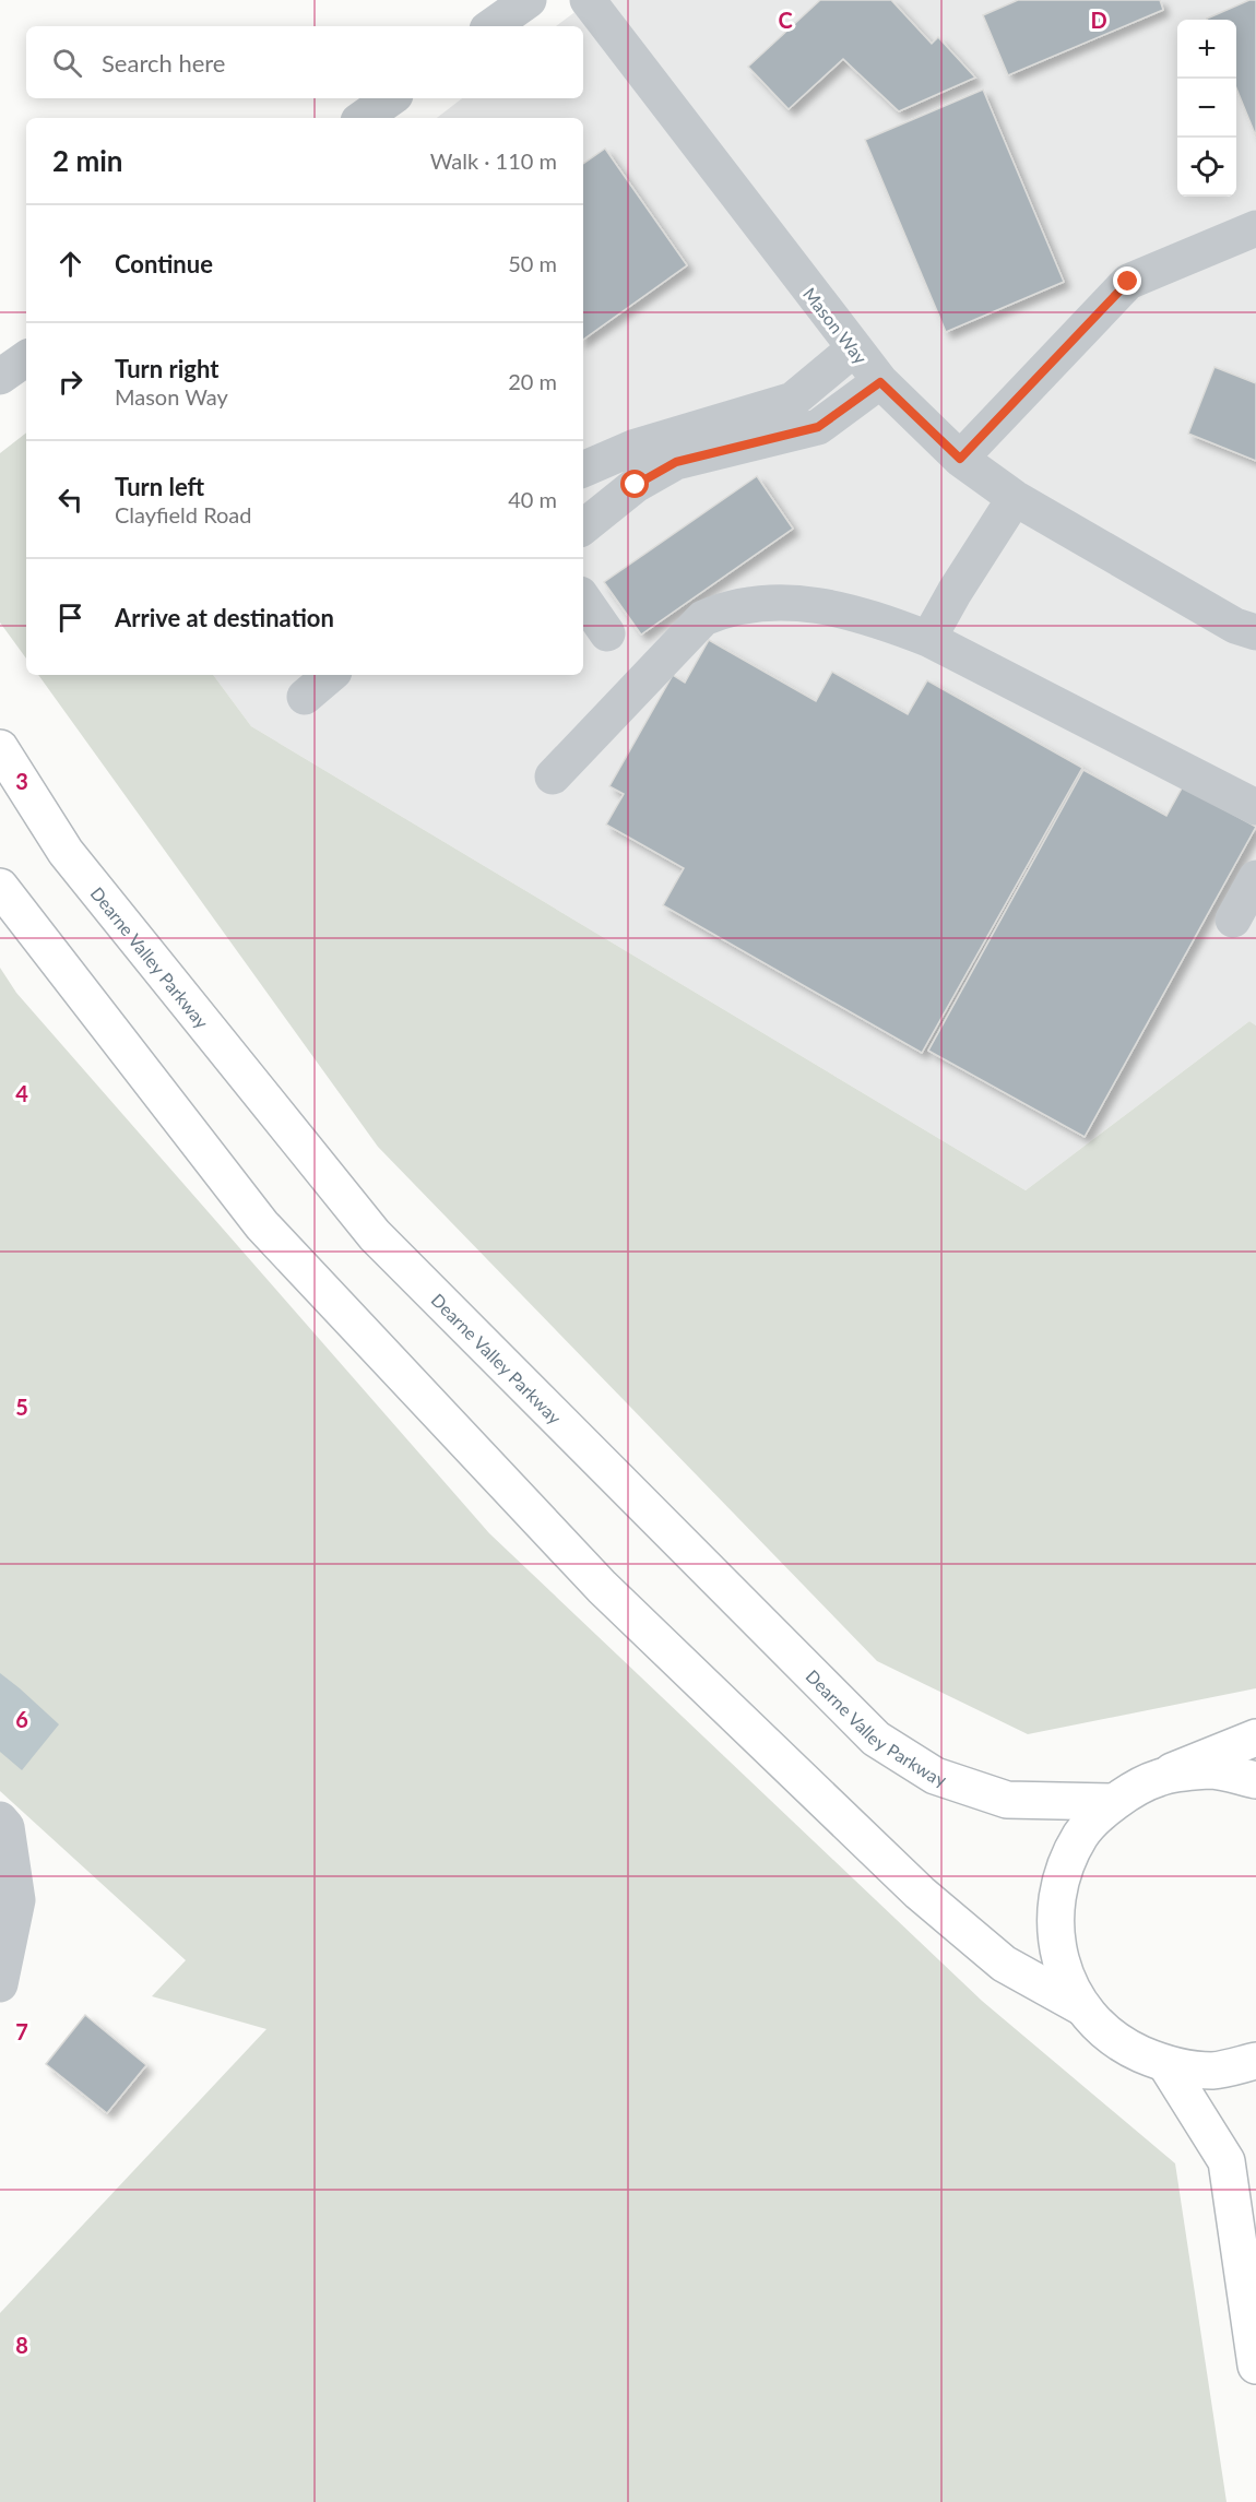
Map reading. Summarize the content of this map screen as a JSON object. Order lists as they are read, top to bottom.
{
  "streets": {
    "main road": ["Dearne Valley Parkway"],
    "street": ["Mason Way"]
  },
  "page": {
    "map_buttons": ["+", "−"],
    "search": "Search here",
    "heading": ["2 min", "Walk · 110 m"],
    "list": [
      ["Continue", "50 m"],
      ["Turn right", "Mason Way", "20 m"],
      ["Turn left", "Clayfield Road", "40 m"],
      "Arrive at destination"
    ]
  },
  "grid": {
    "columns": ["C", "D"],
    "rows": [
      "3",
      "4",
      "5",
      "6",
      "7",
      "8"
    ]
  }
}
